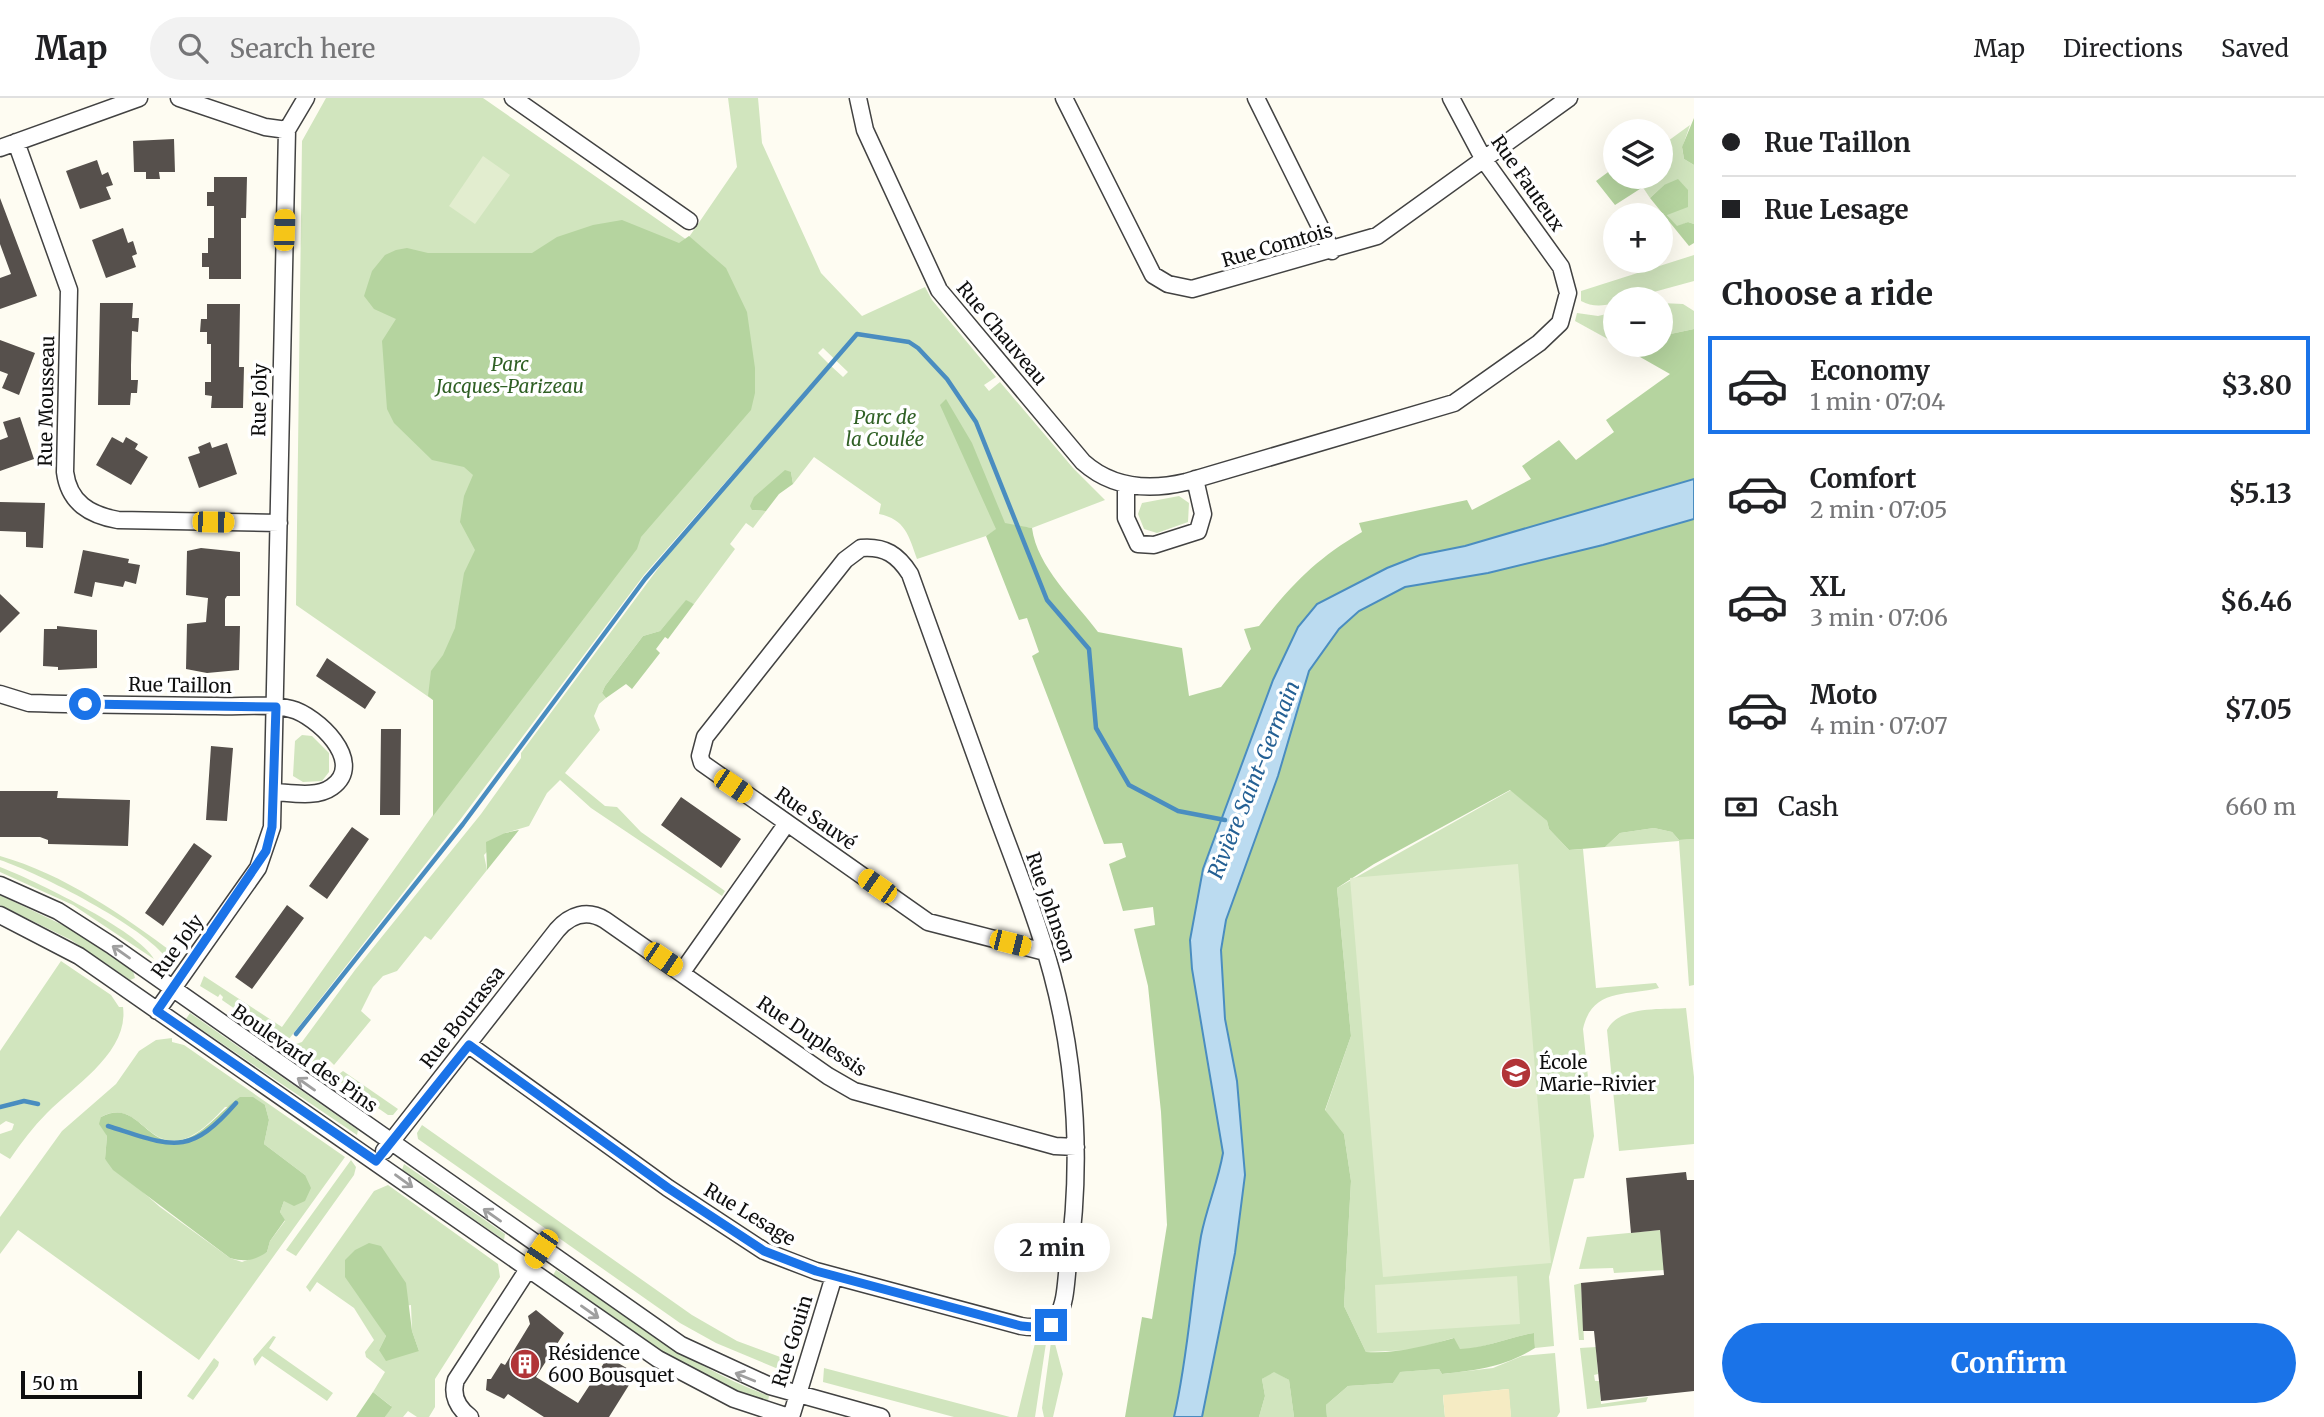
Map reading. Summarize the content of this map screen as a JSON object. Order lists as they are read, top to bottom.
{
  "streets": {
    "street": [
      "Rue Fauteux",
      "Rue Comtois",
      "Rue Chauveau",
      "Rue Joly",
      "Rue Mousseau",
      "Rue Taillon",
      "Rue Sauvé",
      "Rue Johnson",
      "Rue Bourassa",
      "Rue Duplessis",
      "Boulevard des Pins",
      "Rue Lesage",
      "Rue Gouin"
    ]
  },
  "crossings": [
    ["Rue Fauteux", "Rue Comtois"],
    ["Rue Fauteux", "Rue Chauveau"],
    ["Rue Joly", "Rue Mousseau"],
    ["Rue Joly", "Rue Taillon"],
    ["Rue Joly", "Boulevard des Pins"],
    ["Rue Sauvé", "Rue Johnson"],
    ["Rue Johnson", "Rue Duplessis"],
    ["Rue Johnson", "Rue Lesage"],
    ["Rue Bourassa", "Rue Duplessis"],
    ["Rue Bourassa", "Boulevard des Pins"],
    ["Rue Bourassa", "Rue Lesage"],
    ["Boulevard des Pins", "Rue Gouin"],
    ["Rue Lesage", "Rue Gouin"]
  ],
  "water": ["Rivière Saint-Germain"],
  "parks": ["Parc Jacques-Parizeau", "Parc de la Coulée"],
  "places": {
    "school or university": ["École Marie-Rivier"],
    "building": ["Résidence 600 Bousquet"]
  },
  "scale_bar": "50 m",
  "page": {
    "header": "Map",
    "search": "Search here",
    "nav": ["Map", "Directions", "Saved"],
    "banner": ["Rue Taillon", "Rue Lesage"],
    "map_buttons": ["+", "−"],
    "heading": "Choose a ride",
    "list": [
      {
        "name": "Economy",
        "note": "1 min · 07:04",
        "value": "$3.80"
      },
      {
        "name": "Comfort",
        "note": "2 min · 07:05",
        "value": "$5.13"
      },
      {
        "name": "XL",
        "note": "3 min · 07:06",
        "value": "$6.46"
      },
      {
        "name": "Moto",
        "note": "4 min · 07:07",
        "value": "$7.05"
      }
    ],
    "pay": ["Cash", "660 m"],
    "bubble": "2 min",
    "buttons": "Confirm",
    "scale": "50 m"
  }
}
